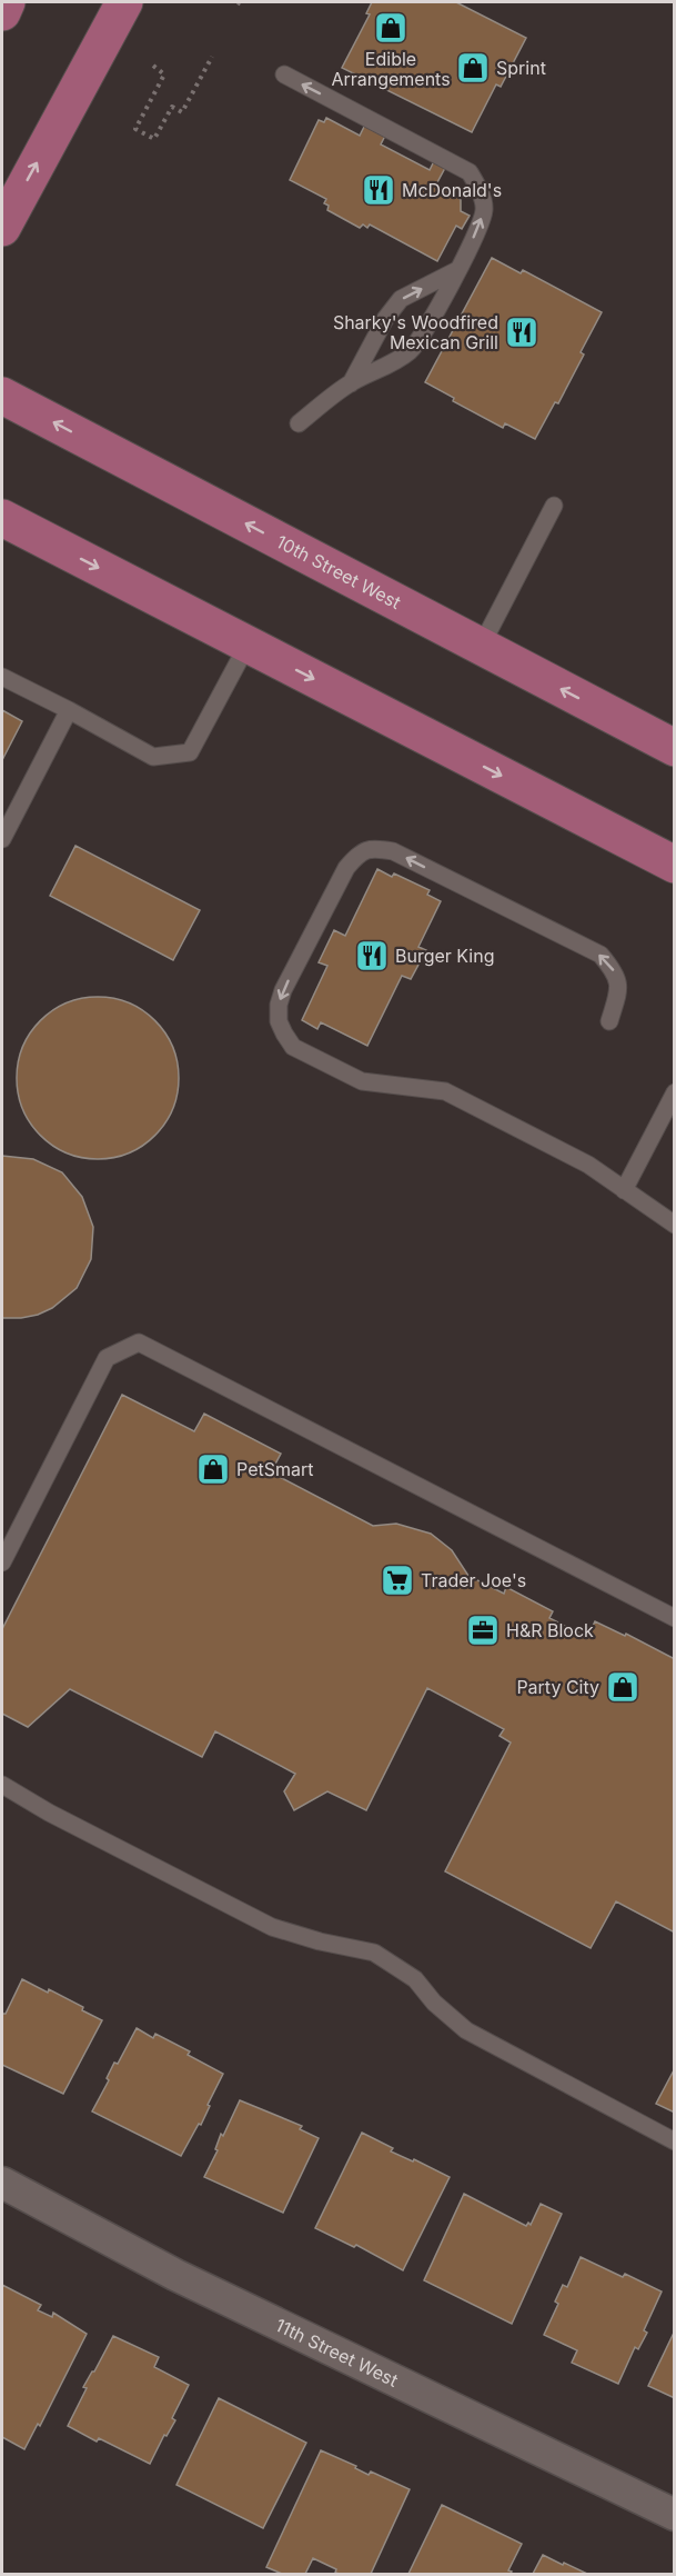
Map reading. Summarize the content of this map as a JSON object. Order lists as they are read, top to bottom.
{
  "streets": {
    "main road": ["10th Street West"],
    "street": ["11th Street West"]
  },
  "places": {
    "shop": [
      "Edible Arrangements",
      "Sprint",
      "PetSmart",
      "Party City"
    ],
    "restaurant": ["McDonald's", "Sharky's Woodfired Mexican Grill", "Burger King"],
    "supermarket": ["Trader Joe's"],
    "office": ["H&R Block"]
  }
}
